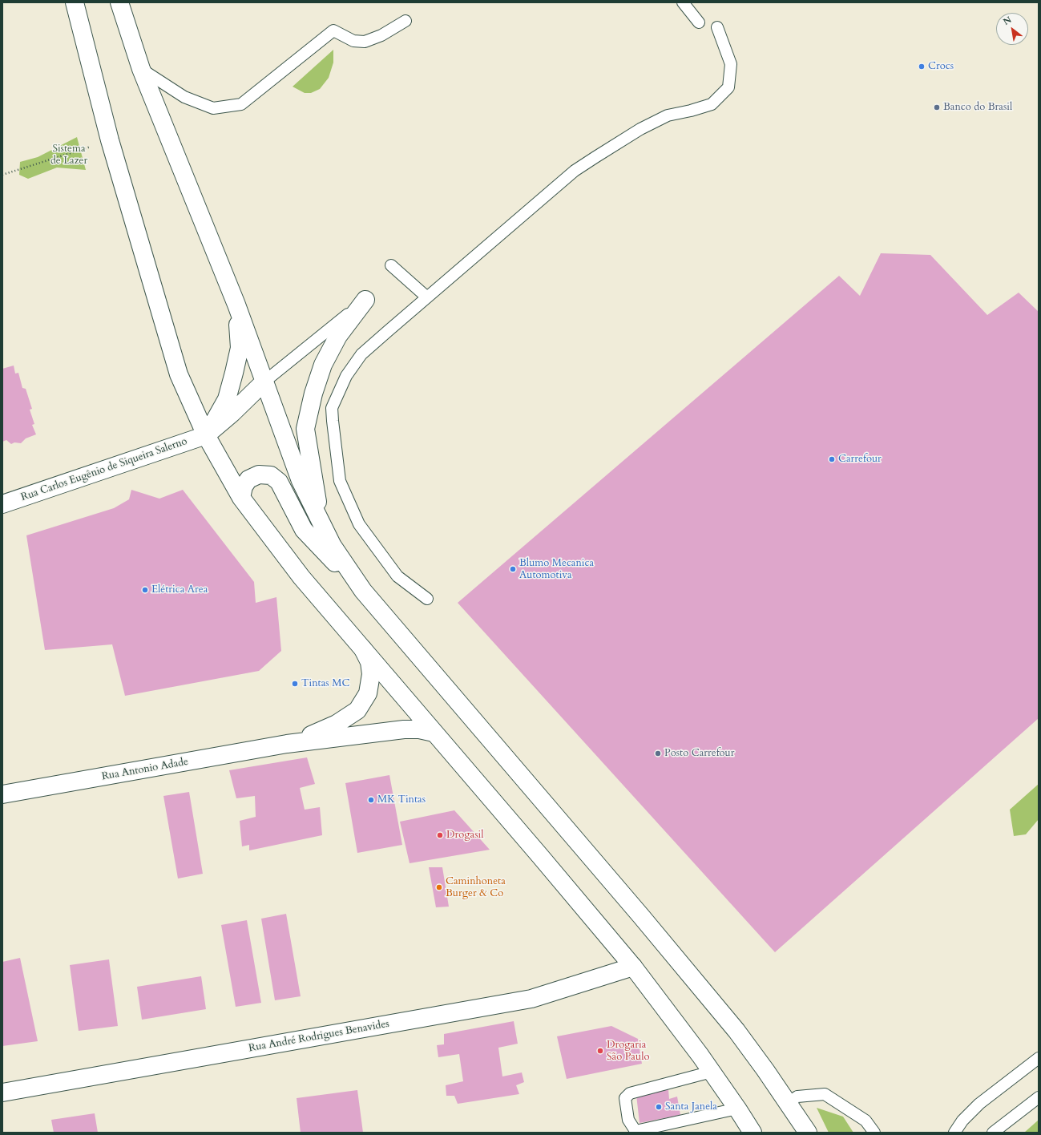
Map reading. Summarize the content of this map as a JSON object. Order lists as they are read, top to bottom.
{
  "streets": {
    "main road": ["Rua Carlos Eugênio de Siqueira Salerno", "Rua Antonio Adade", "Rua André Rodrigues Benavides"]
  },
  "parks": ["Sistema de Lazer"],
  "places": [
    "Crocs",
    "Banco do Brasil",
    "Carrefour",
    "Blumo Mecanica Automotiva",
    "Elétrica Area",
    "Tintas MC",
    "Posto Carrefour",
    "MK Tintas",
    "Drogasil",
    "Caminhoneta Burger & Co",
    "Drogaria São Paulo",
    "Santa Janela"
  ],
  "north": "top left"
}
